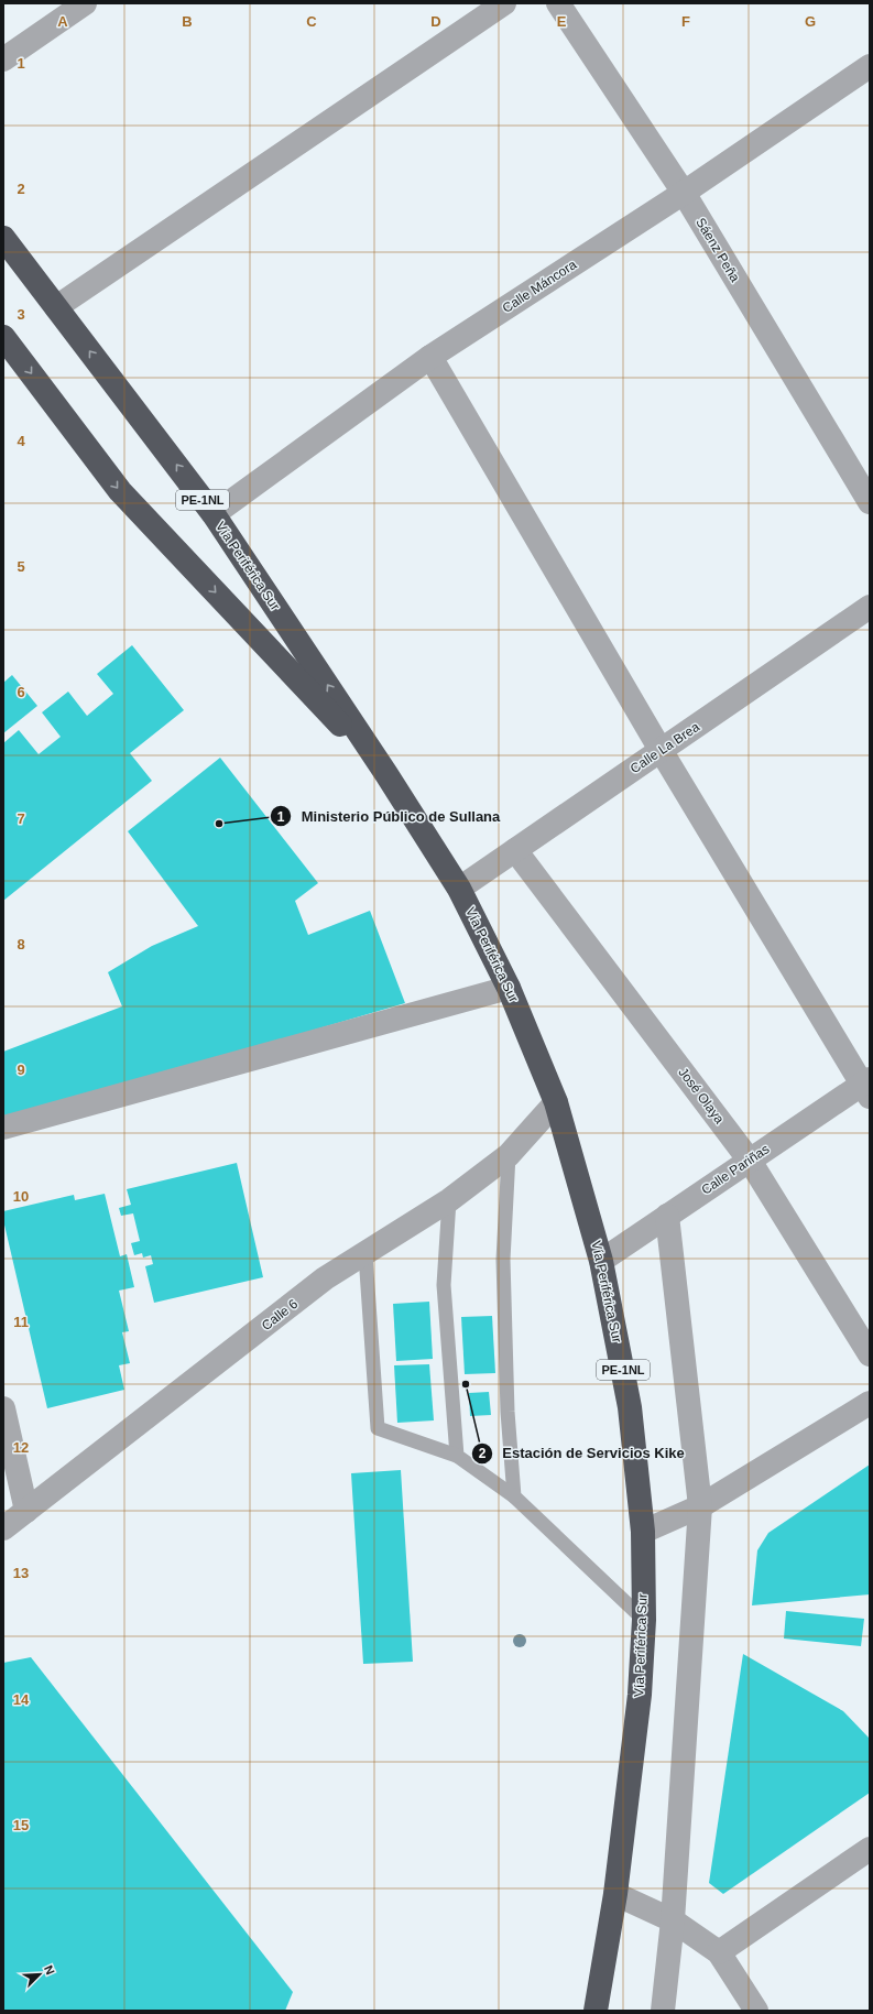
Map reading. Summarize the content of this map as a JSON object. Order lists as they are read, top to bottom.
{
  "streets": {
    "highway": ["PE-1NL", "Vía Periférica Sur"],
    "street": [
      "Sáenz Peña",
      "Calle Máncora",
      "Calle La Brea",
      "José Olaya",
      "Calle Pariñas",
      "Calle 6"
    ]
  },
  "crossings": [
    ["Sáenz Peña", "Calle Máncora"],
    ["Calle Máncora", "Vía Periférica Sur"],
    ["Vía Periférica Sur", "Calle La Brea"],
    ["Vía Periférica Sur", "Calle Pariñas"],
    ["Vía Periférica Sur", "Calle 6"],
    ["Calle La Brea", "José Olaya"],
    ["José Olaya", "Calle Pariñas"]
  ],
  "places": ["Ministerio Público de Sullana", "Estación de Servicios Kike"],
  "north": "top right",
  "grid": {
    "columns": [
      "A",
      "B",
      "C",
      "D",
      "E",
      "F",
      "G"
    ],
    "rows": [
      "1",
      "2",
      "3",
      "4",
      "5",
      "6",
      "7",
      "8",
      "9",
      "10",
      "11",
      "12",
      "13",
      "14",
      "15"
    ]
  }
}
